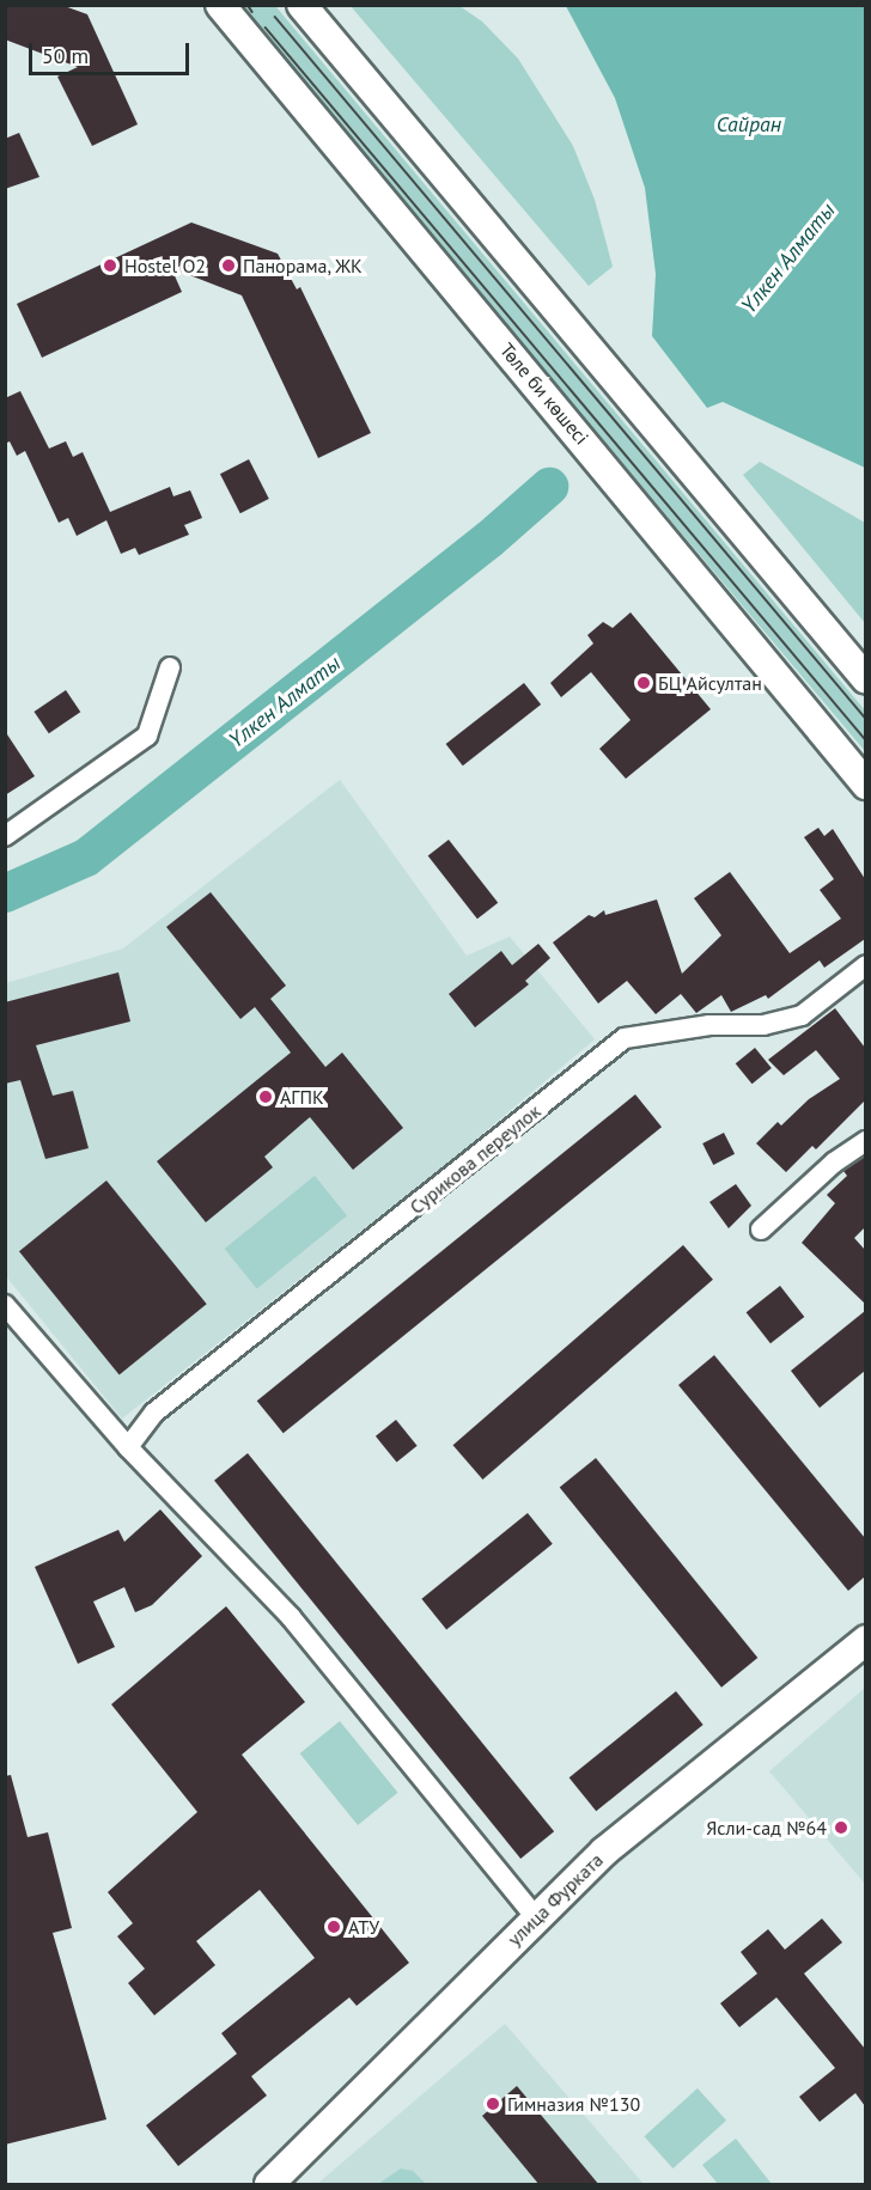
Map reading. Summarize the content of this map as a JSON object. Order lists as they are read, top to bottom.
{
  "streets": {
    "main road": ["Төле би көшесі", "улица Фурката"],
    "street": ["Сурикова переулок"]
  },
  "water": ["Сайран", "Үлкен Алматы"],
  "places": [
    "Hostel O2",
    "Панорама, ЖК",
    "БЦ Айсултан",
    "АГПК",
    "Ясли-сад №64",
    "АТУ",
    "Гимназия №130"
  ],
  "scale_bar": "50 m"
}
